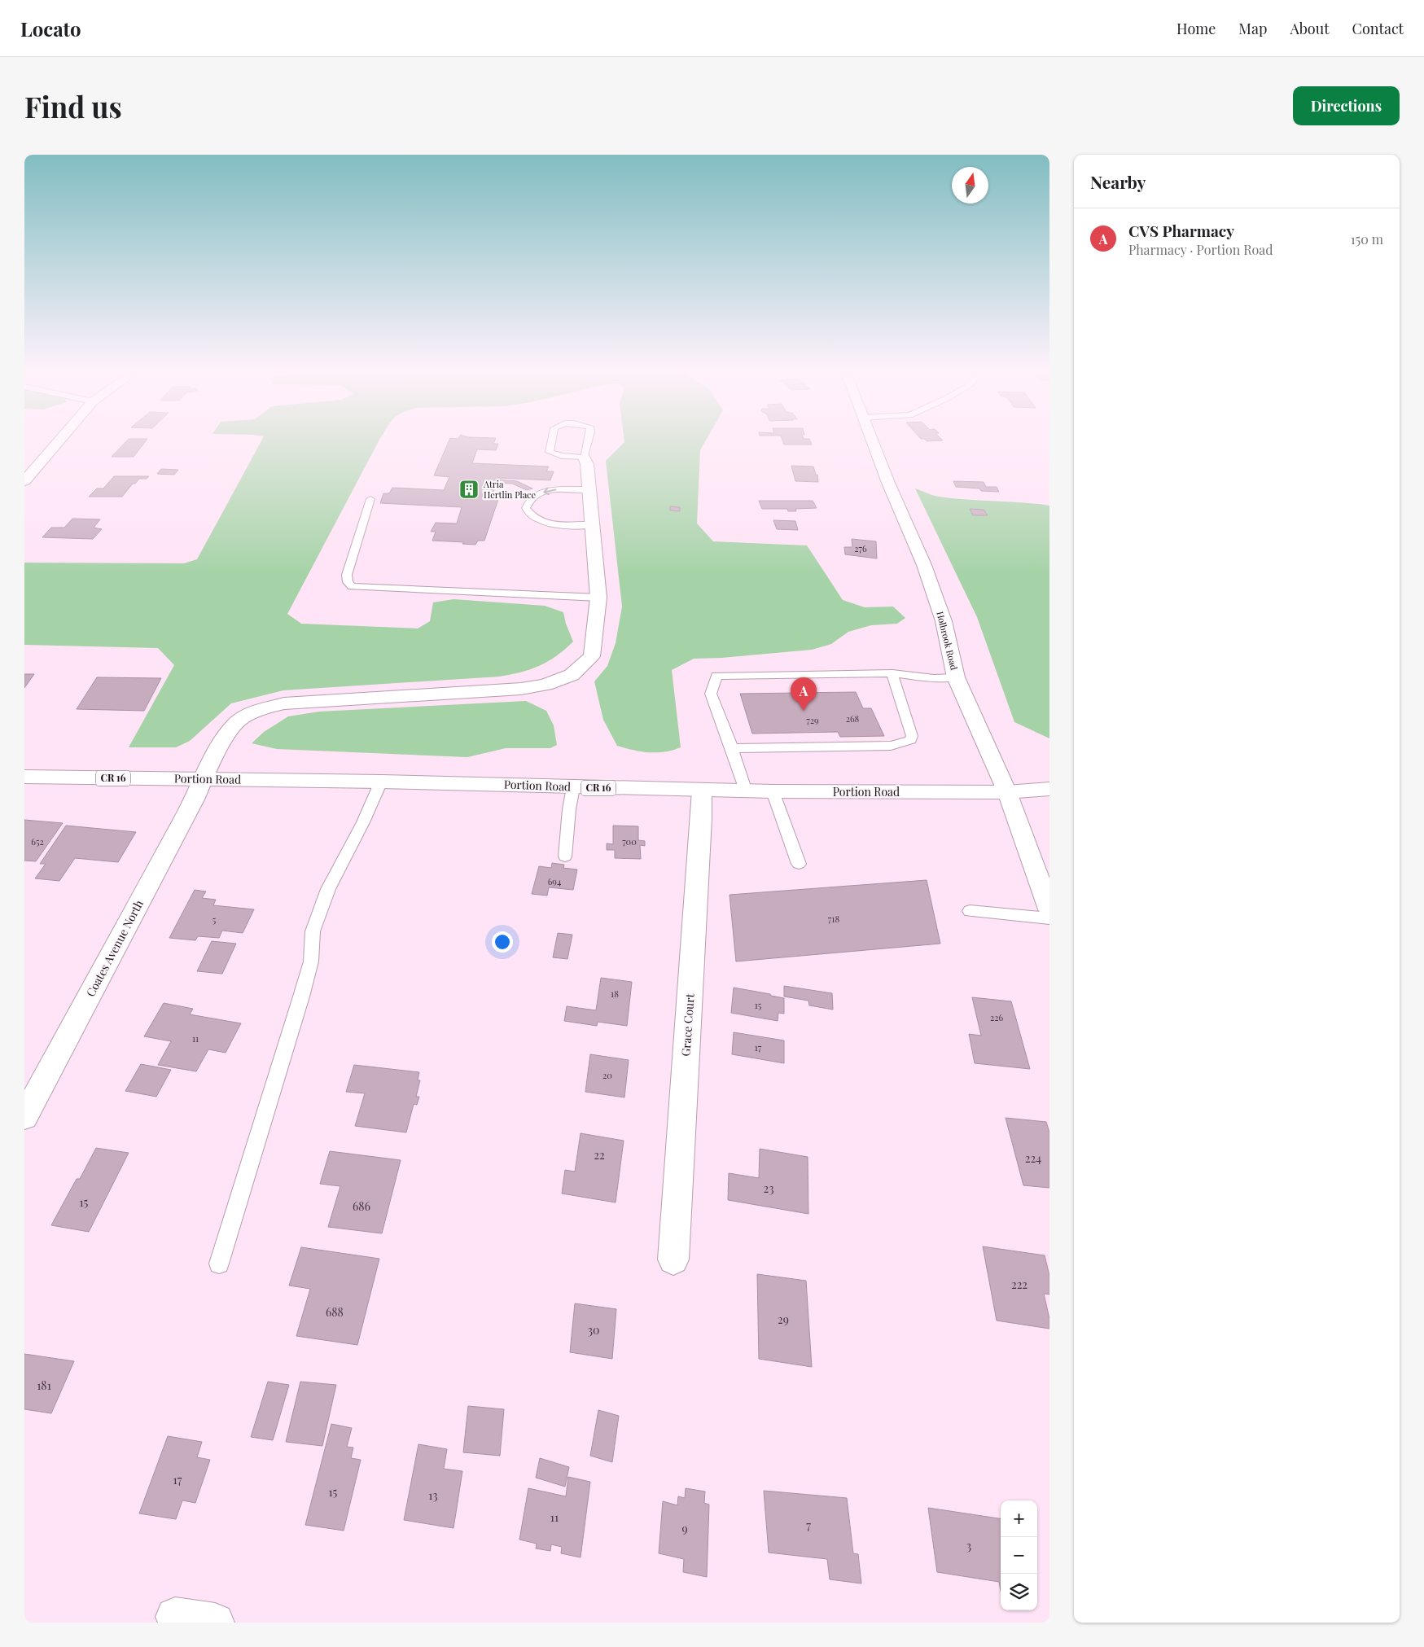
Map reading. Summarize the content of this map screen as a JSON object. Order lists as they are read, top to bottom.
{
  "streets": {
    "street": [
      "Holbrook Road",
      "CR 16",
      "Portion Road",
      "Coates Avenue North",
      "Grace Court"
    ]
  },
  "crossings": [
    ["Holbrook Road", "Portion Road"],
    ["Portion Road", "Coates Avenue North"],
    ["Portion Road", "Grace Court"]
  ],
  "places": {
    "building": ["Atria Hertlin Place"]
  },
  "house_numbers": [
    "276",
    "268",
    "729",
    "652",
    "700",
    "694",
    "718",
    "5",
    "18",
    "15",
    "226",
    "11",
    "17",
    "20",
    "22",
    "224",
    "23",
    "15",
    "686",
    "222",
    "688",
    "29",
    "30",
    "181",
    "17",
    "15",
    "13",
    "11",
    "7",
    "9",
    "3"
  ],
  "north": "top",
  "page": {
    "header": "Locato",
    "nav": [
      "Home",
      "Map",
      "About",
      "Contact"
    ],
    "buttons": "Directions",
    "title": "Find us",
    "heading": "Nearby",
    "list": [
      {
        "mark": "A",
        "name": "CVS Pharmacy",
        "note": "Pharmacy · Portion Road",
        "value": "150 m"
      }
    ],
    "pins": "A",
    "map_buttons": ["+", "−"]
  }
}
